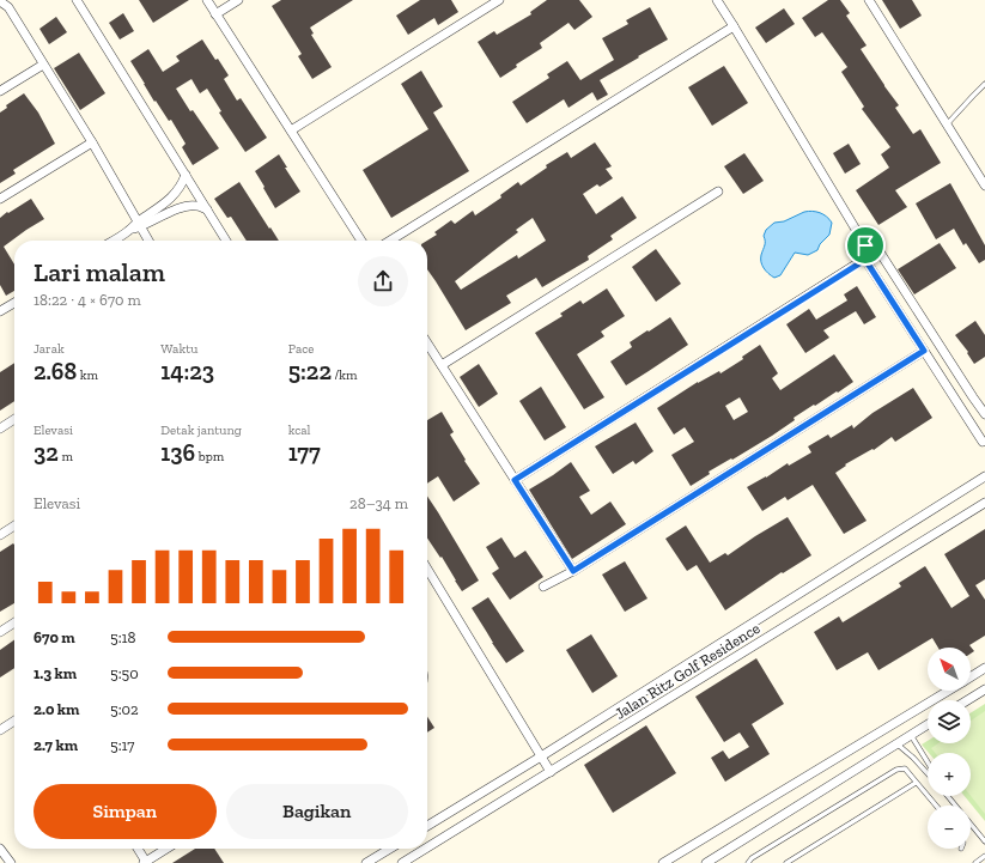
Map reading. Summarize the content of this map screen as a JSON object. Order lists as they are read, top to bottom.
{
  "streets": {
    "street": ["Jalan Ritz Golf Residence"]
  },
  "north": "top left",
  "page": {
    "heading": ["Lari malam", "18:22 · 4 × 670 m"],
    "stats": [
      ["Jarak", "2.68 km"],
      ["Waktu", "14:23"],
      ["Pace", "5:22 /km"],
      ["Elevasi", "32 m"],
      ["Detak jantung", "136 bpm"],
      ["kcal", "177"]
    ],
    "chart": ["Elevasi", "28–34 m"],
    "list": [
      {
        "name": "670 m",
        "note": "5:18"
      },
      {
        "name": "1.3 km",
        "note": "5:50"
      },
      {
        "name": "2.0 km",
        "note": "5:02"
      },
      {
        "name": "2.7 km",
        "note": "5:17"
      }
    ],
    "map_buttons": ["+", "−"],
    "buttons": ["Simpan", "Bagikan"]
  }
}
